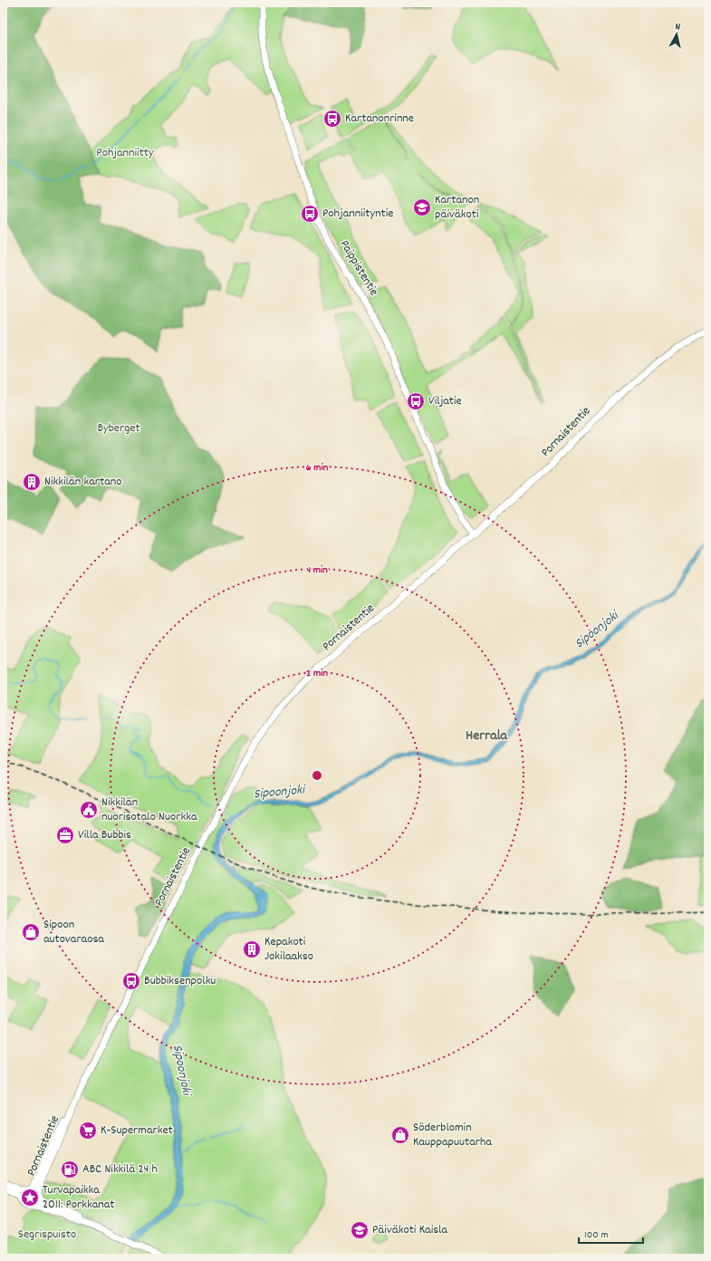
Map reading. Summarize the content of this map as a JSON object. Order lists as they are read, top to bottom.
{
  "streets": {
    "street": ["Paippistentie", "Pornaistentie"]
  },
  "crossings": [
    ["Paippistentie", "Pornaistentie"]
  ],
  "districts": ["Herrala"],
  "water": ["Sipoonjoki"],
  "parks": ["Pohjanniitty", "Byberget", "Segrispuisto"],
  "places": {
    "bus stop": [
      "Kartanonrinne",
      "Pohjanniityntie",
      "Viljatie",
      "Bubbiksenpolku"
    ],
    "school or university": ["Kartanon päiväkoti", "Päiväkoti Kaisla"],
    "building": ["Nikkilän kartano", "Kepakoti Jokilaakso"],
    "public building": ["Nikkilän nuorisotalo Nuorkka"],
    "office": ["Villa Bubbis"],
    "shop": ["Sipoon autovaraosa", "Söderblomin Kauppapuutarha"],
    "supermarket": ["K-Supermarket"],
    "fuel station": ["ABC Nikkilä 24 h"],
    "place": ["Turvapaikka 2011: Porkkanat"]
  },
  "scale_bar": "100 m",
  "north": "top",
  "rings": ["6 min", "4 min", "2 min"]
}
